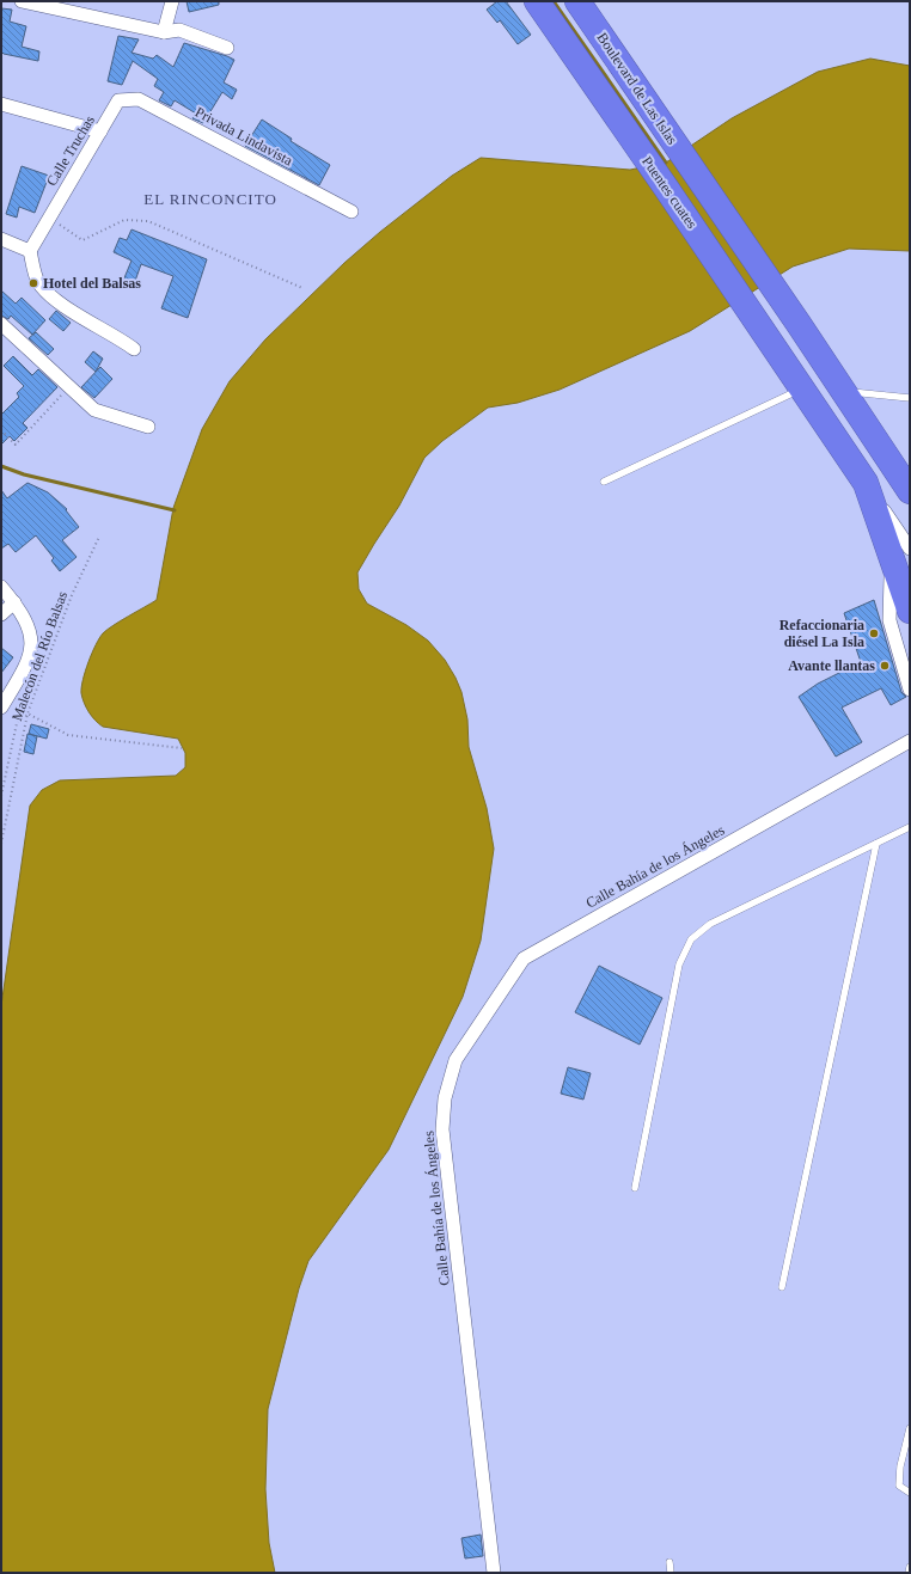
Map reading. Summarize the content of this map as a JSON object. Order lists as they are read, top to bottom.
{
  "streets": {
    "highway": ["Boulevard de Las Islas", "Puentes cuates"],
    "street": ["Privada Lindavista", "Calle Truchas", "Calle Bahía de los Ángeles"],
    "path": ["Malecón del Río Balsas"]
  },
  "crossings": [
    ["Privada Lindavista", "Calle Truchas"]
  ],
  "districts": ["EL RINCONCITO"],
  "places": ["Hotel del Balsas", "Refaccionaria diésel La Isla", "Avante llantas"]
}
